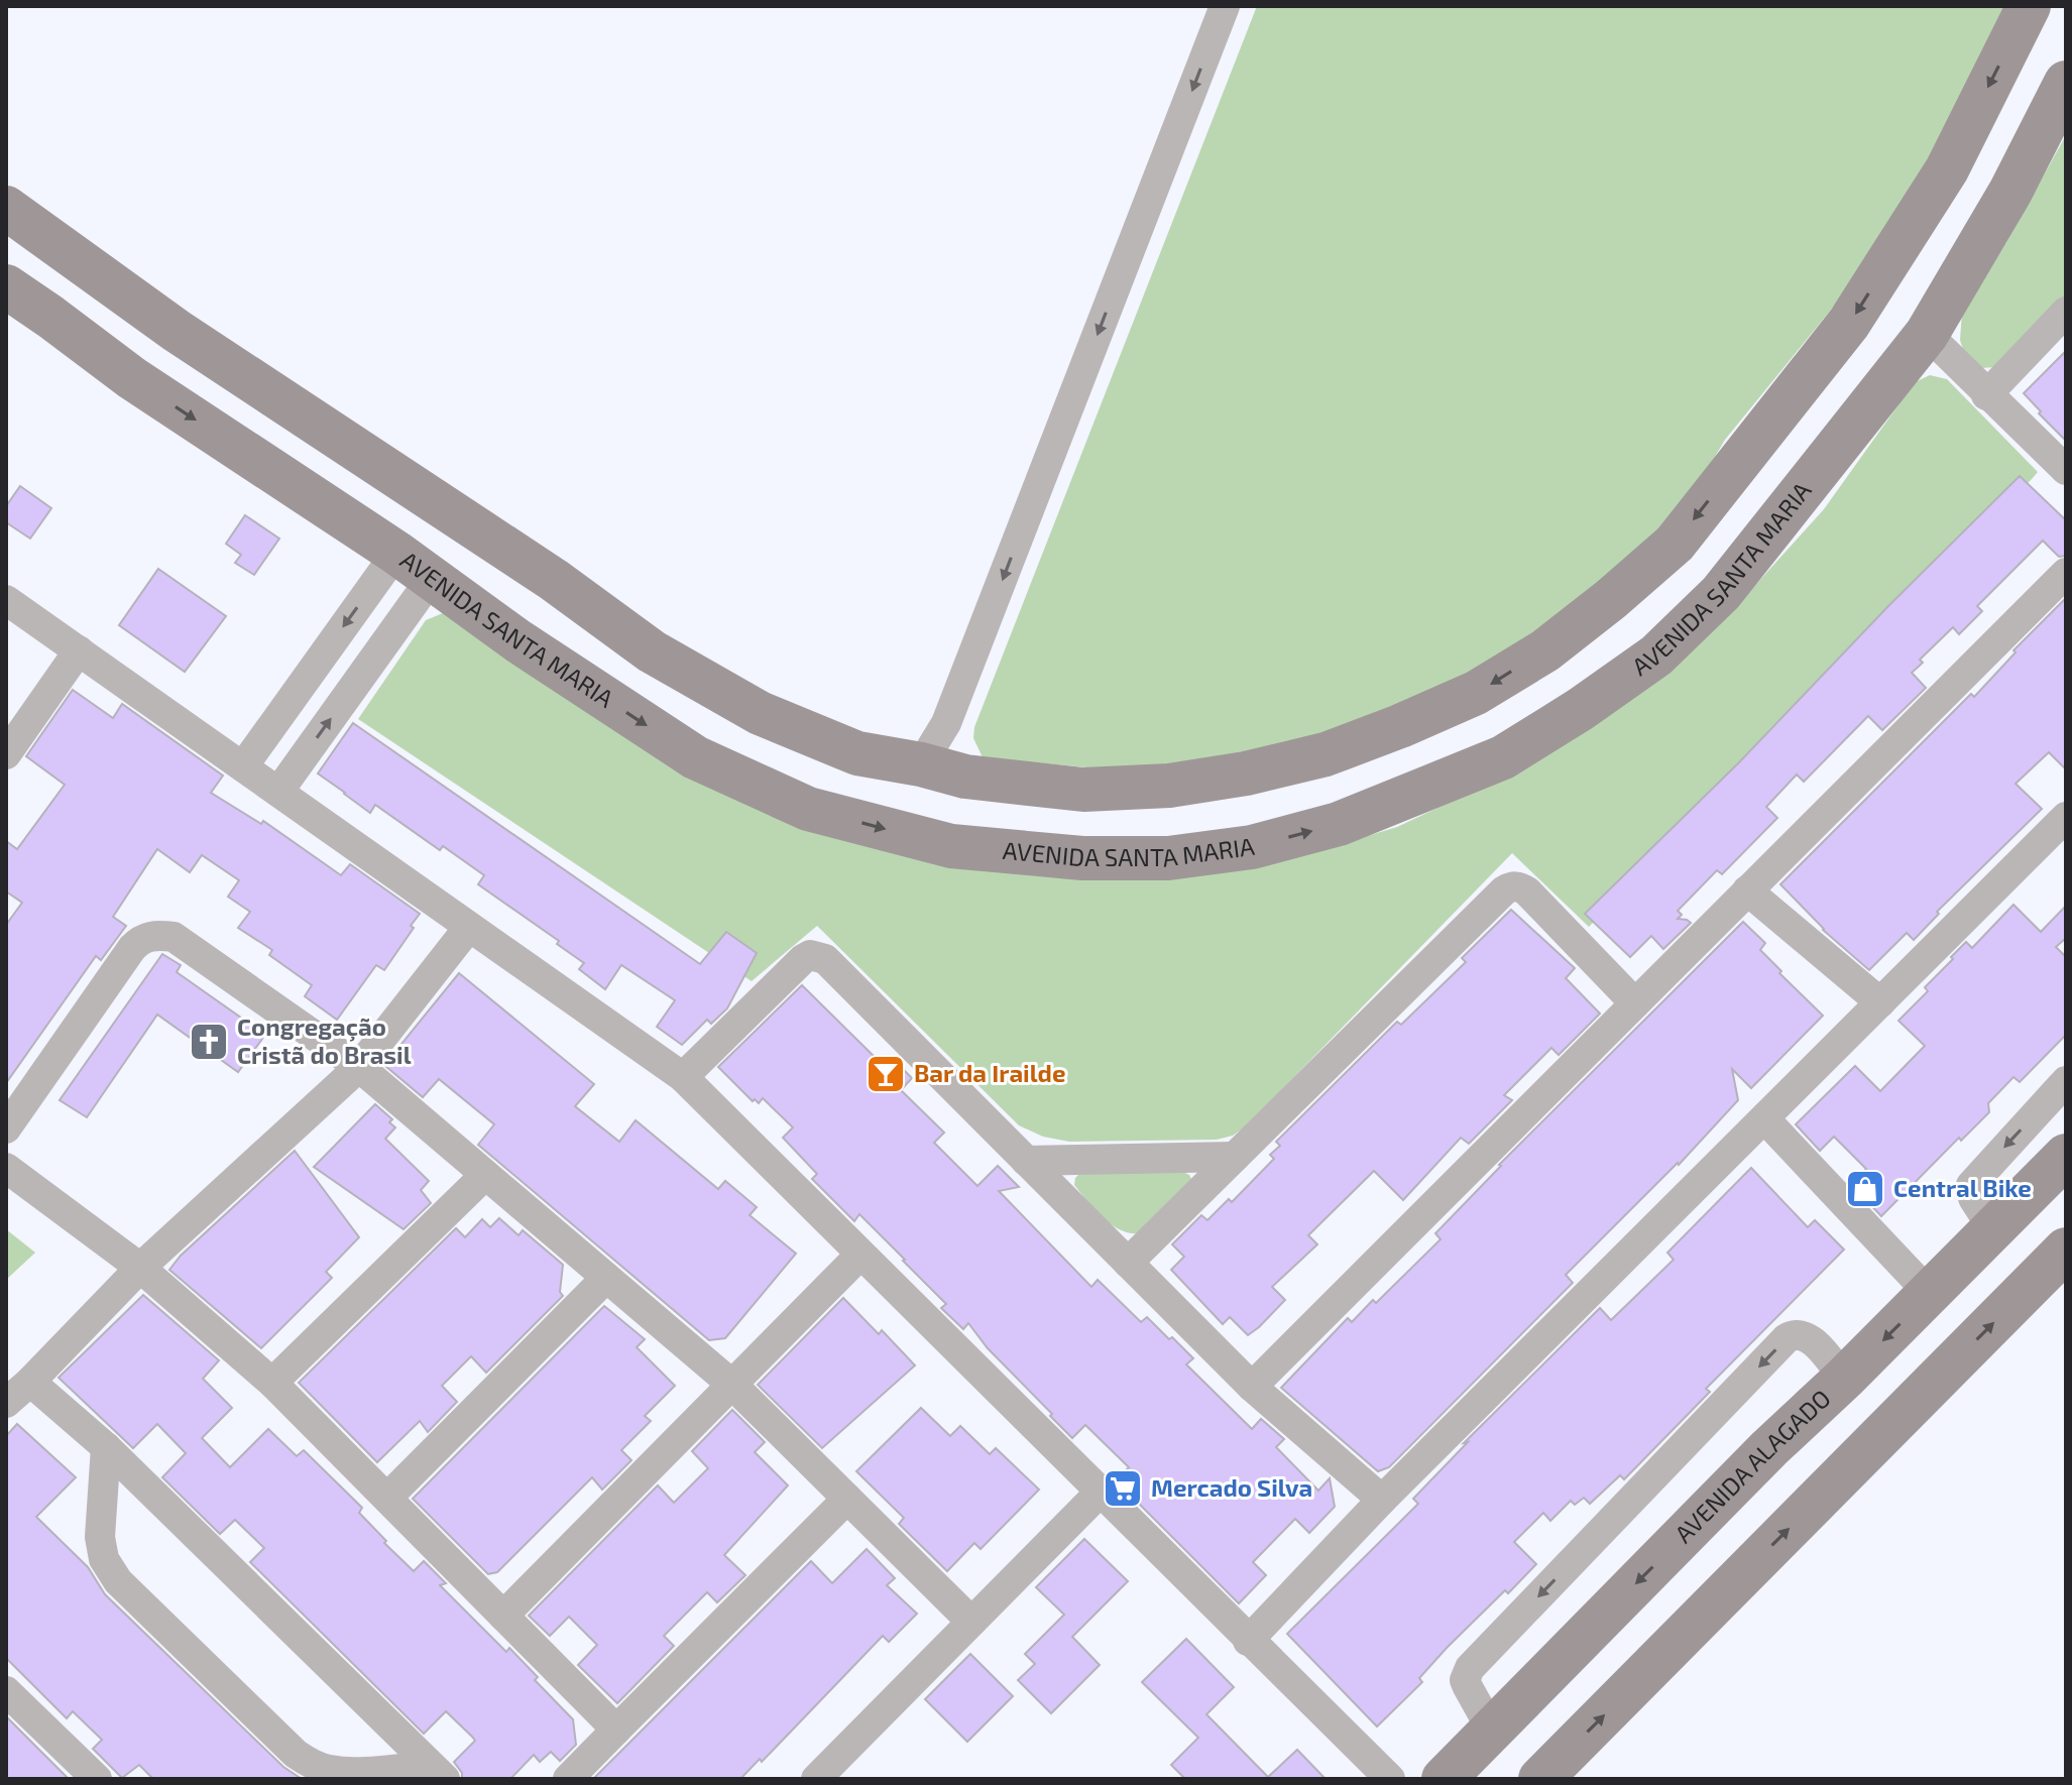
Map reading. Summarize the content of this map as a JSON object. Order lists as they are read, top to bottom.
{
  "streets": {
    "main road": ["AVENIDA SANTA MARIA", "AVENIDA ALAGADO"]
  },
  "one_way": ["AVENIDA SANTA MARIA"],
  "places": {
    "church": ["Congregação Cristã do Brasil"],
    "bar": ["Bar da Irailde"],
    "shop": ["Central Bike"],
    "supermarket": ["Mercado Silva"]
  }
}
